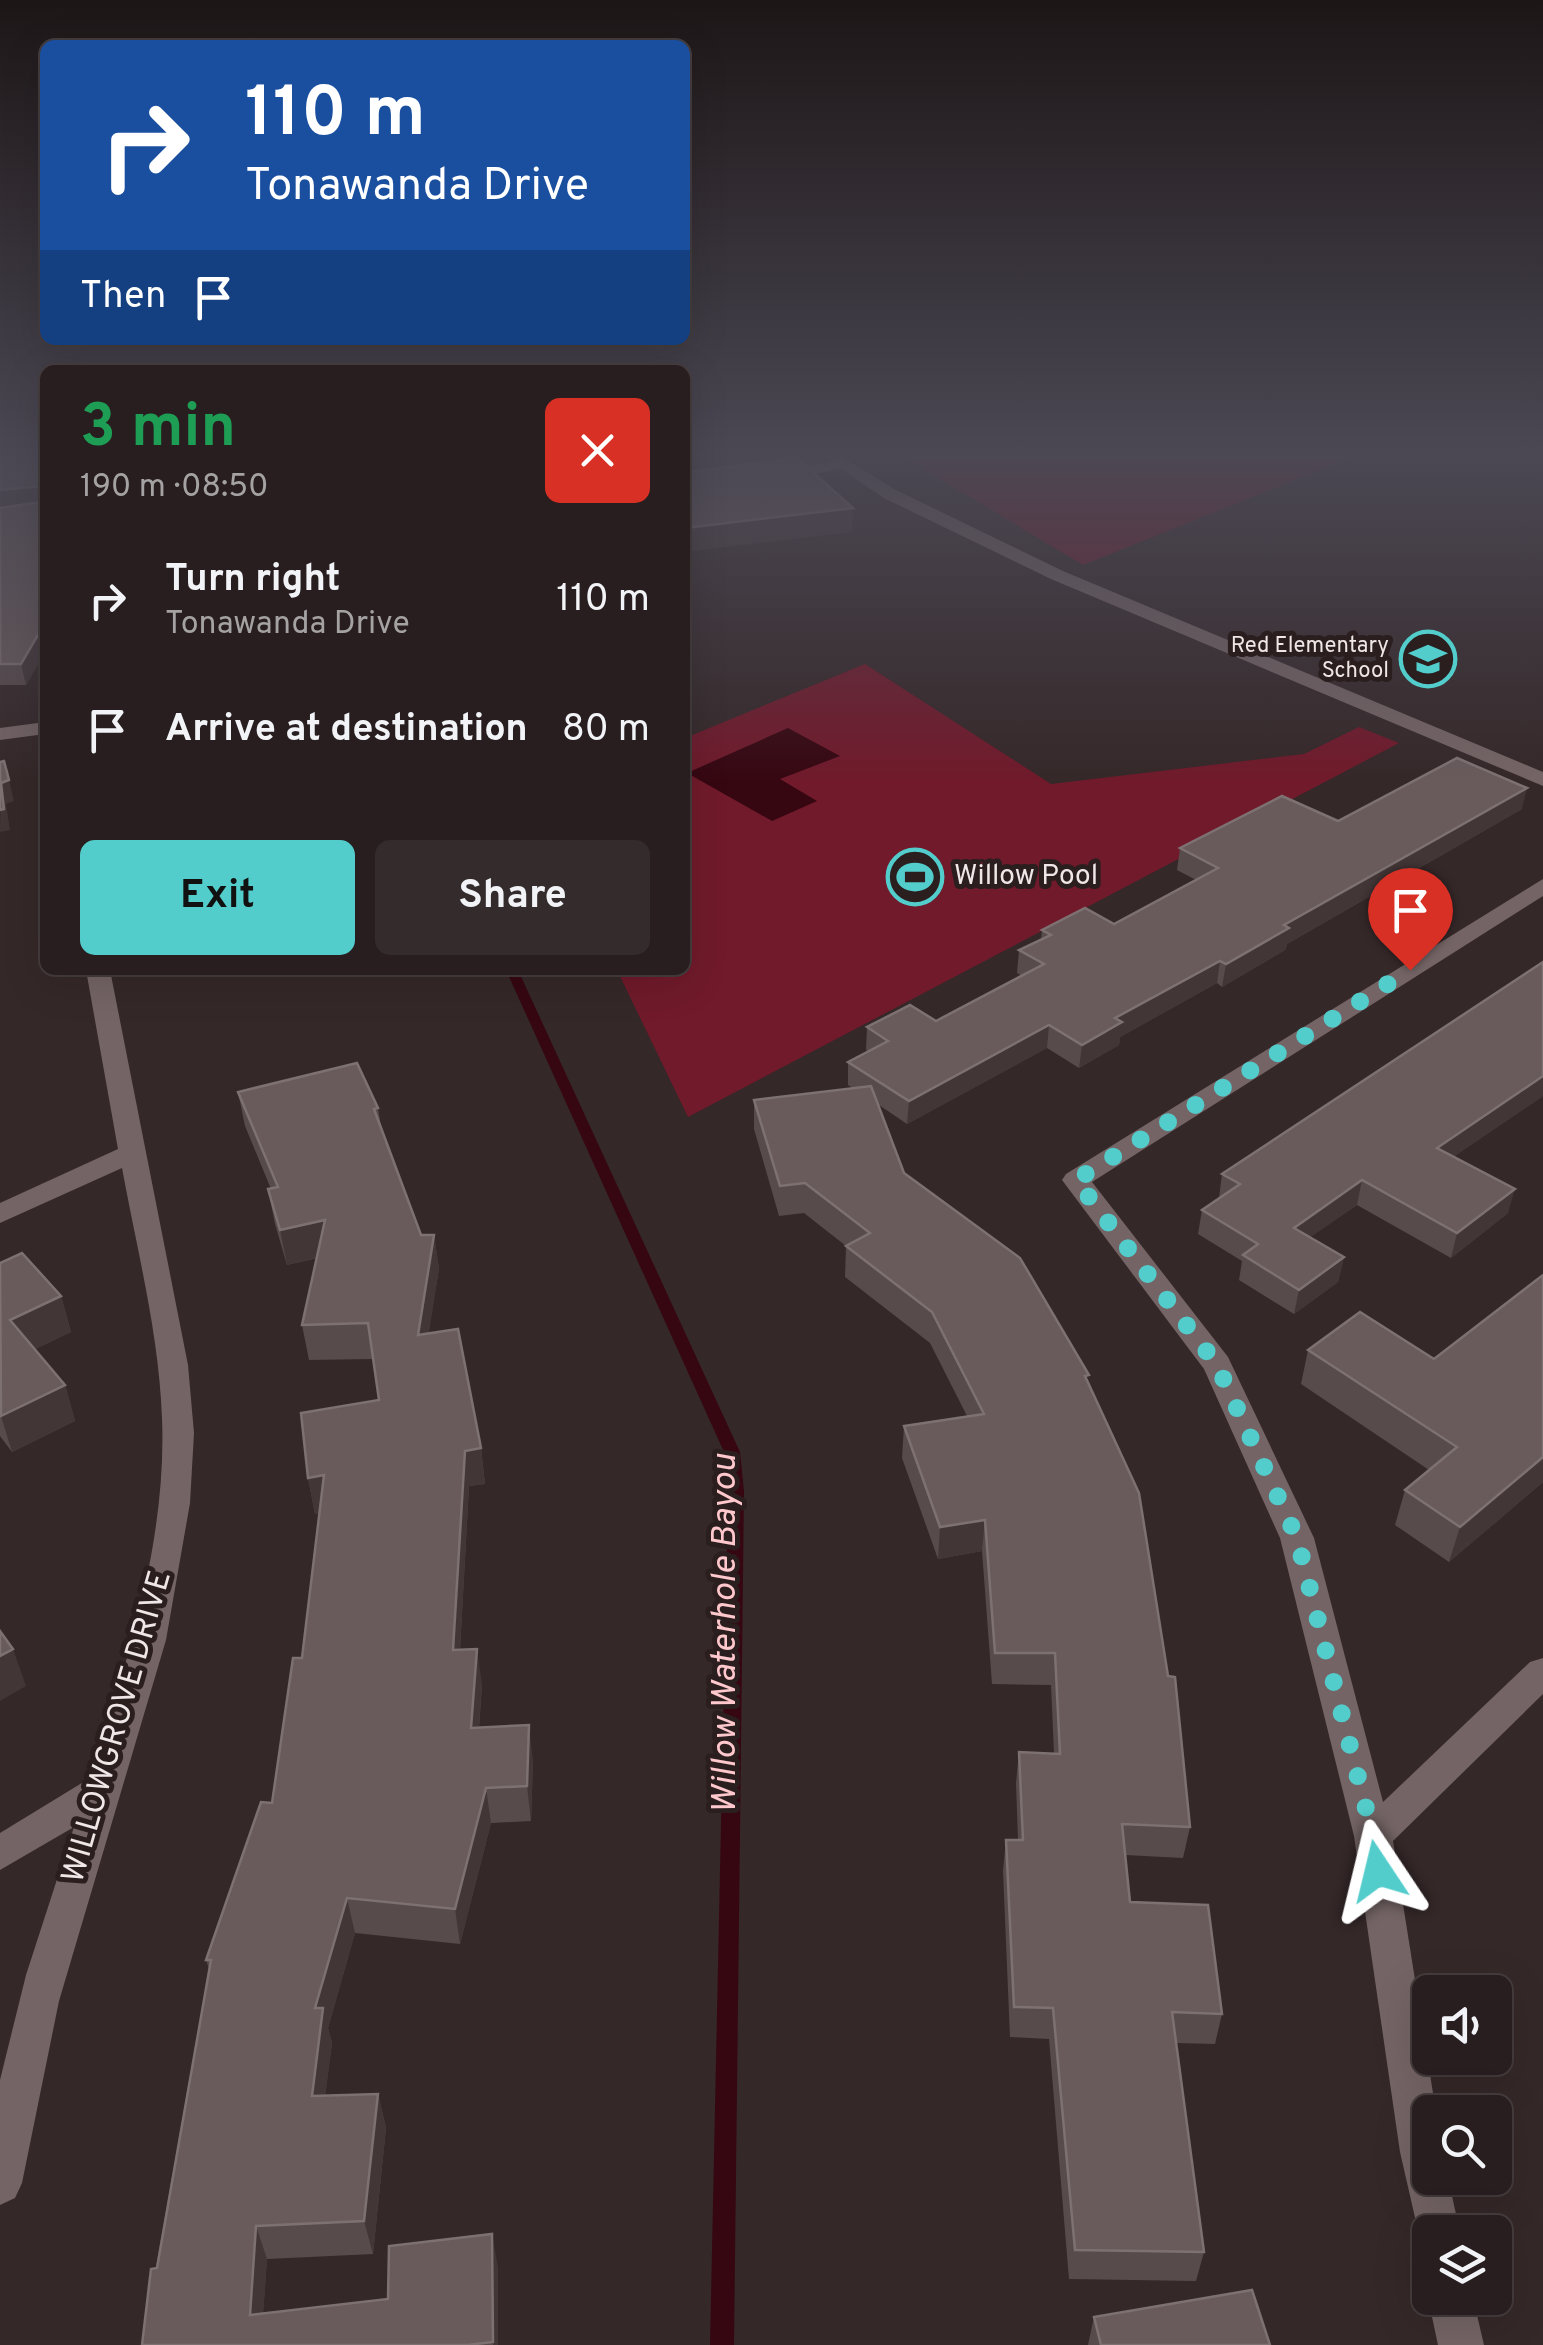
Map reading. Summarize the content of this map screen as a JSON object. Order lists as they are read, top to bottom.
{
  "streets": {
    "street": ["WILLOWGROVE DRIVE"]
  },
  "water": ["Willow Waterhole Bayou"],
  "places": {
    "school or university": ["Red Elementary School"],
    "sports": ["Willow Pool"]
  },
  "page": {
    "turn": ["110 m", "Tonawanda Drive"],
    "then": "Then",
    "heading": ["3 min", "190 m · 08:50"],
    "list": [
      {
        "name": "Turn right",
        "note": "Tonawanda Drive",
        "value": "110 m"
      },
      {
        "name": "Arrive at destination",
        "value": "80 m"
      }
    ],
    "buttons": ["Exit", "Share"]
  }
}
